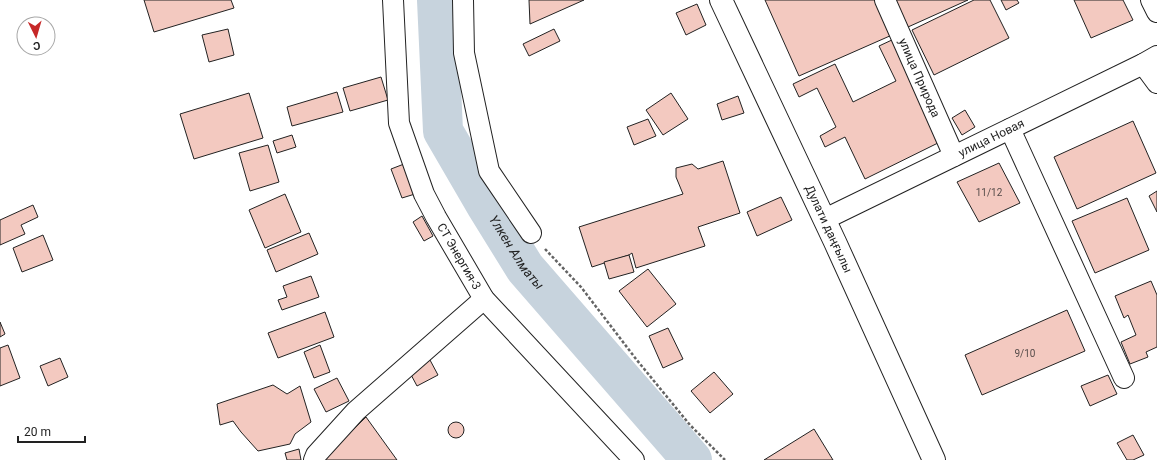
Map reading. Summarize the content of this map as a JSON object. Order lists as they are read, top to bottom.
{
  "streets": {
    "main road": ["Дулати даңғылы"],
    "street": ["улица Природа", "улица Новая", "СТ Энергия-3"]
  },
  "crossings": [
    ["улица Природа", "улица Новая"],
    ["улица Новая", "Дулати даңғылы"]
  ],
  "water": ["Үлкен Алматы"],
  "house_numbers": ["11/12", "9/10"],
  "scale_bar": "20 m",
  "north": "bottom"
}
